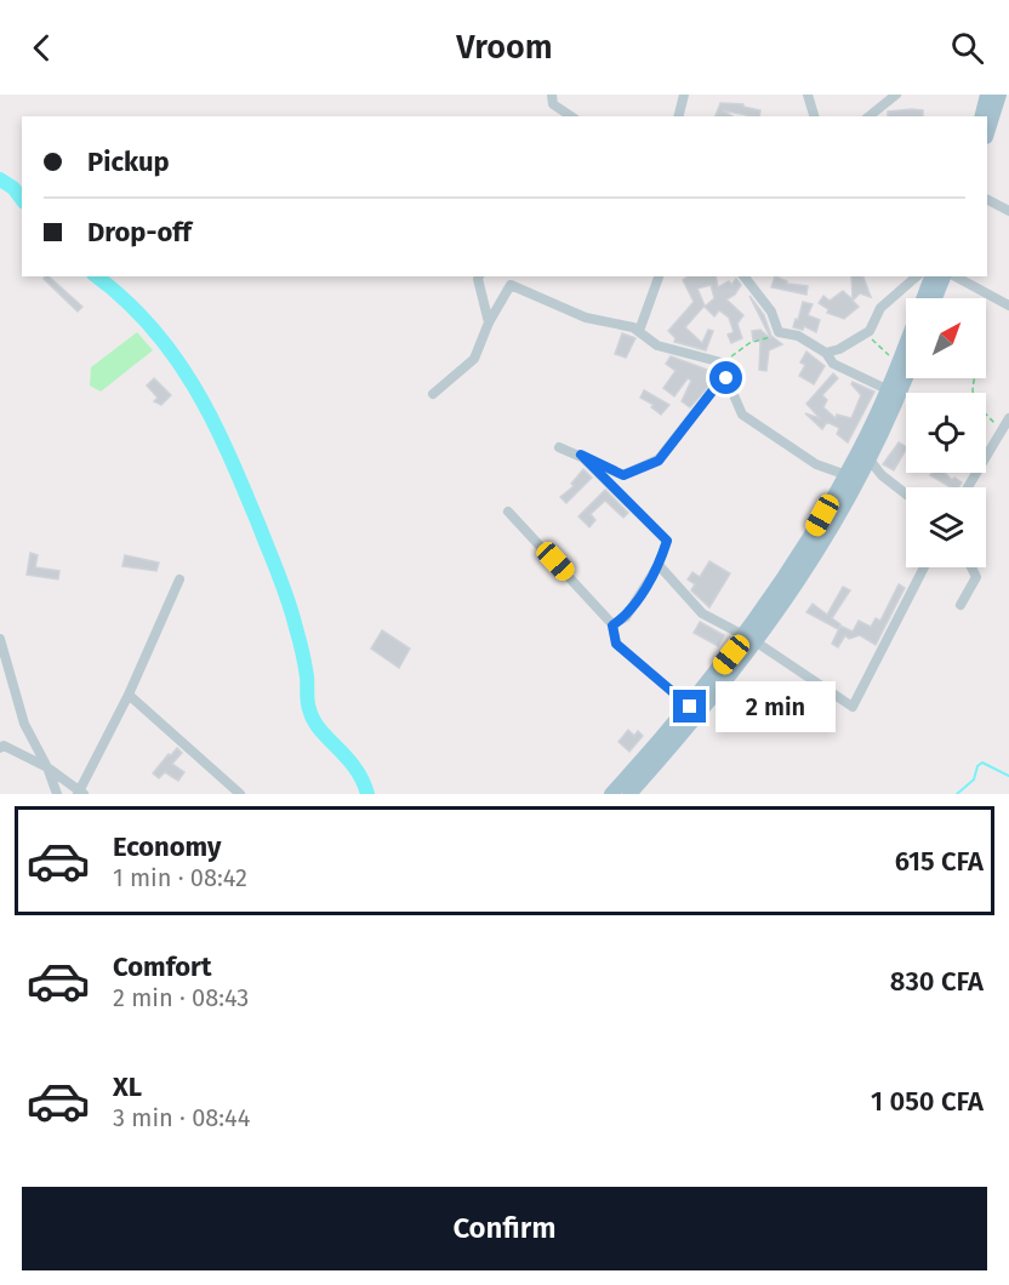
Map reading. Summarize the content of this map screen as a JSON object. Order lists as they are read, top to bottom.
{
  "north": "top right",
  "page": {
    "header": "Vroom",
    "banner": ["Pickup", "Drop-off"],
    "bubble": "2 min",
    "list": [
      {
        "name": "Economy",
        "note": "1 min · 08:42",
        "value": "615 CFA"
      },
      {
        "name": "Comfort",
        "note": "2 min · 08:43",
        "value": "830 CFA"
      },
      {
        "name": "XL",
        "note": "3 min · 08:44",
        "value": "1 050 CFA"
      }
    ],
    "buttons": "Confirm"
  }
}
